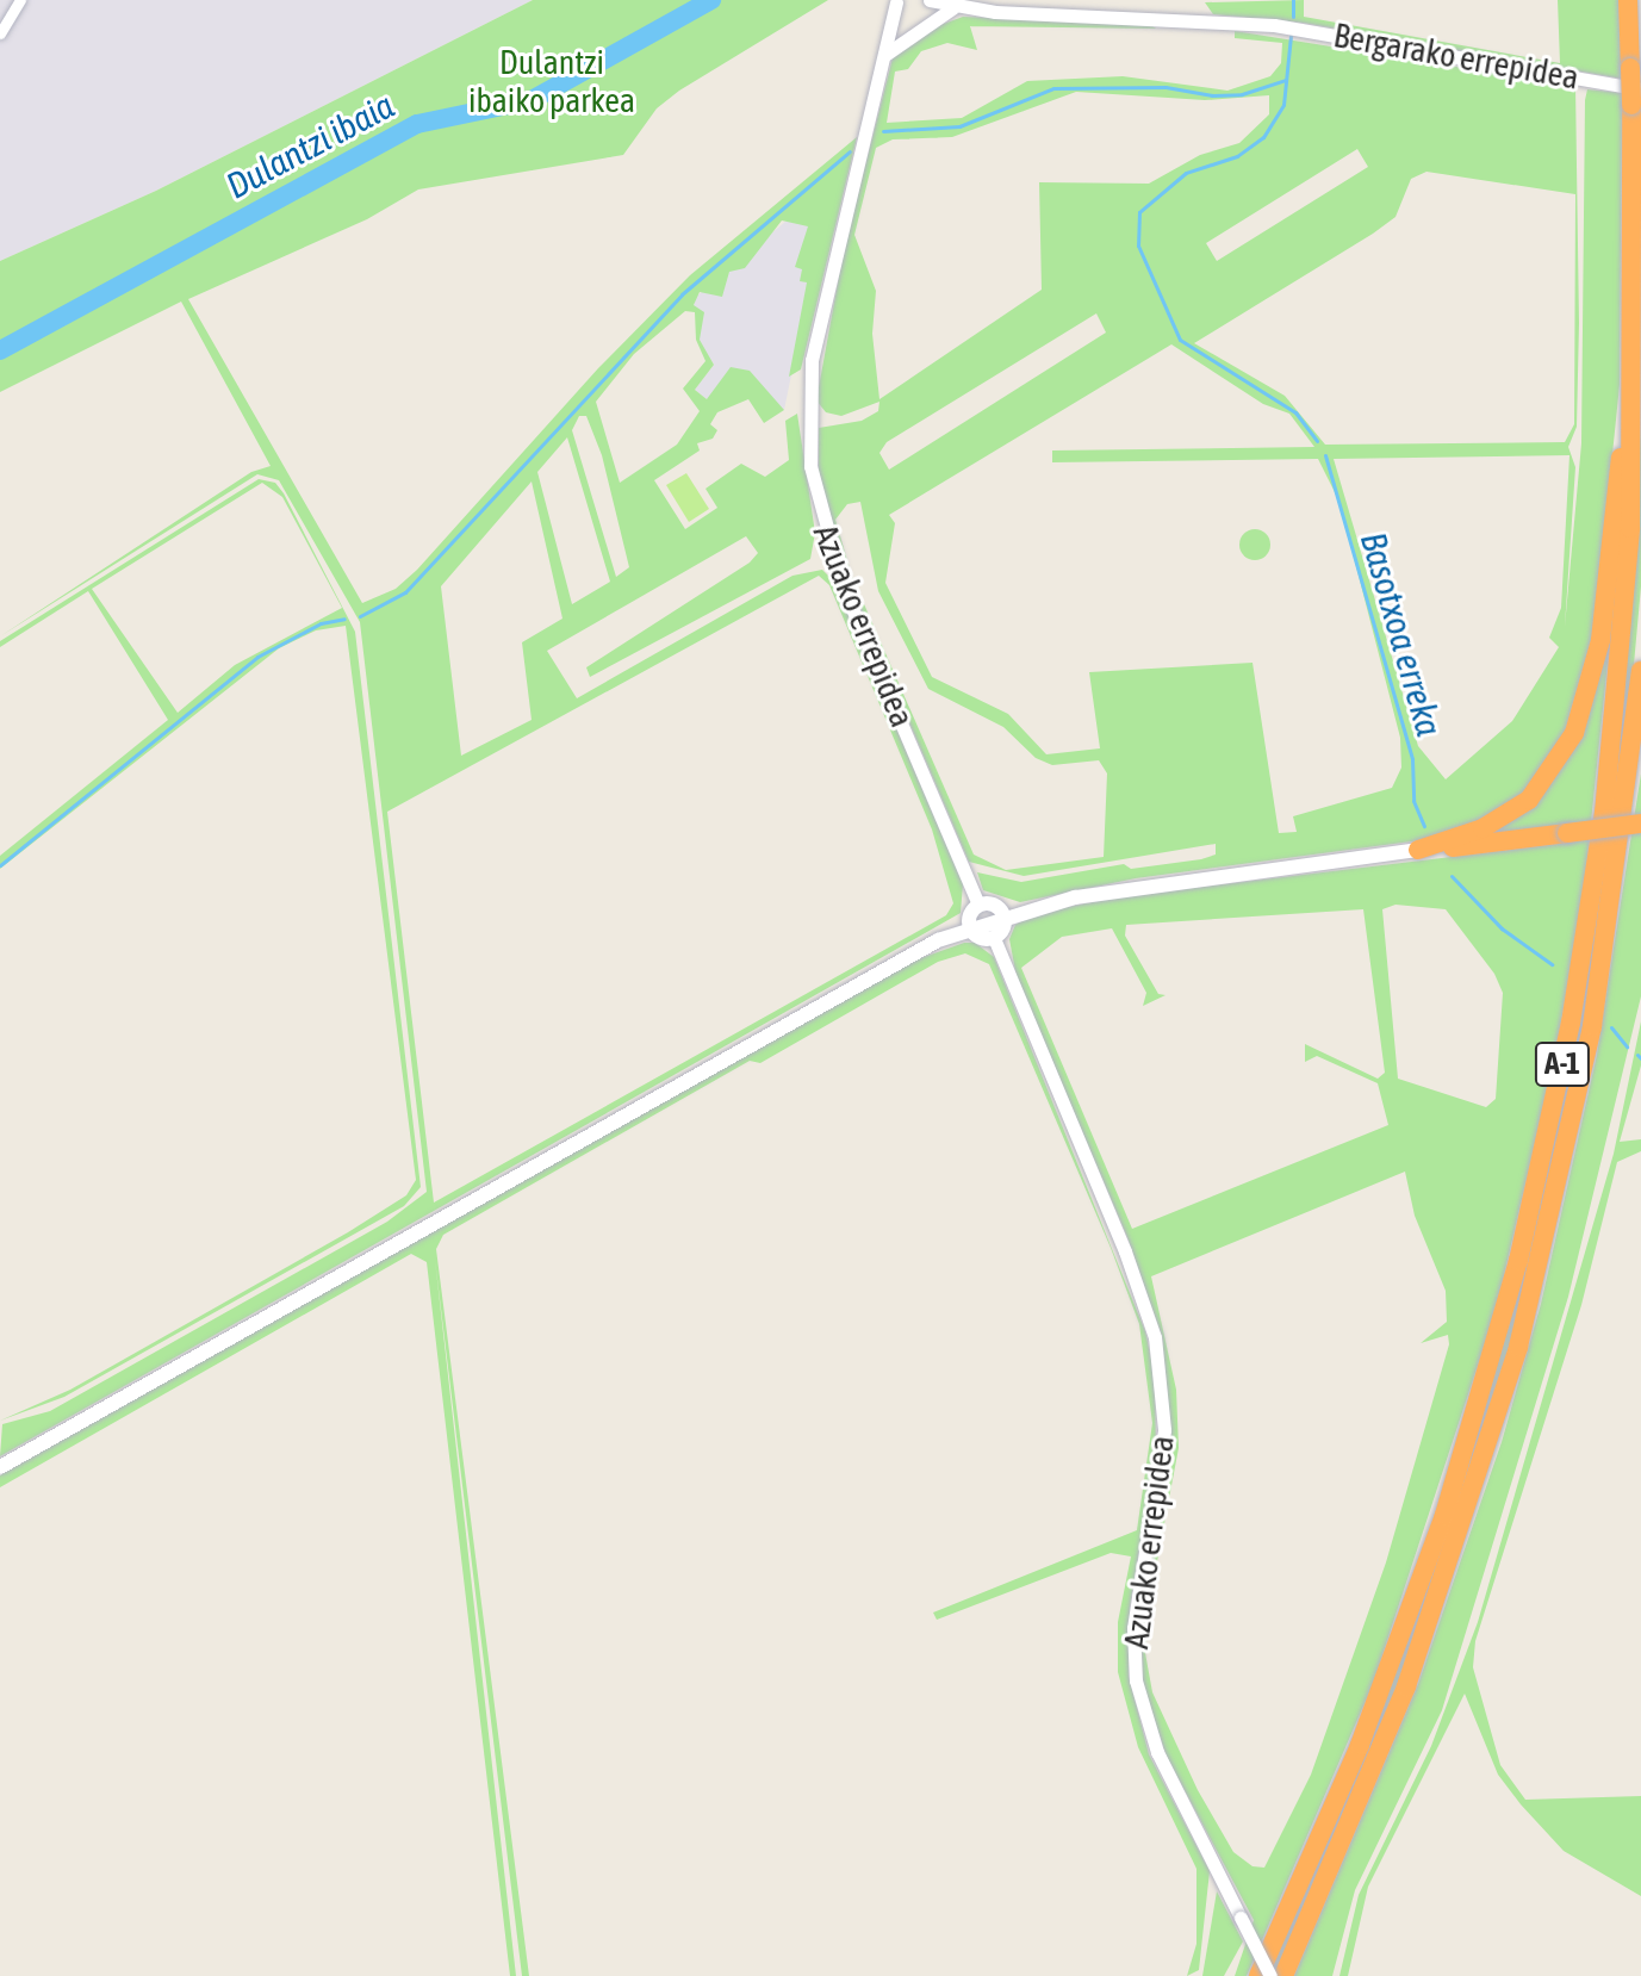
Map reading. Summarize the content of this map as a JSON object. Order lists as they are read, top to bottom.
{
  "streets": {
    "highway": ["A-1"],
    "street": ["Bergarako errepidea", "Azuako errepidea"]
  },
  "crossings": [
    ["Bergarako errepidea", "A-1"]
  ],
  "water": ["Dulantzi ibaia", "Basotxoa erreka"],
  "parks": ["Dulantzi ibaiko parkea"]
}
